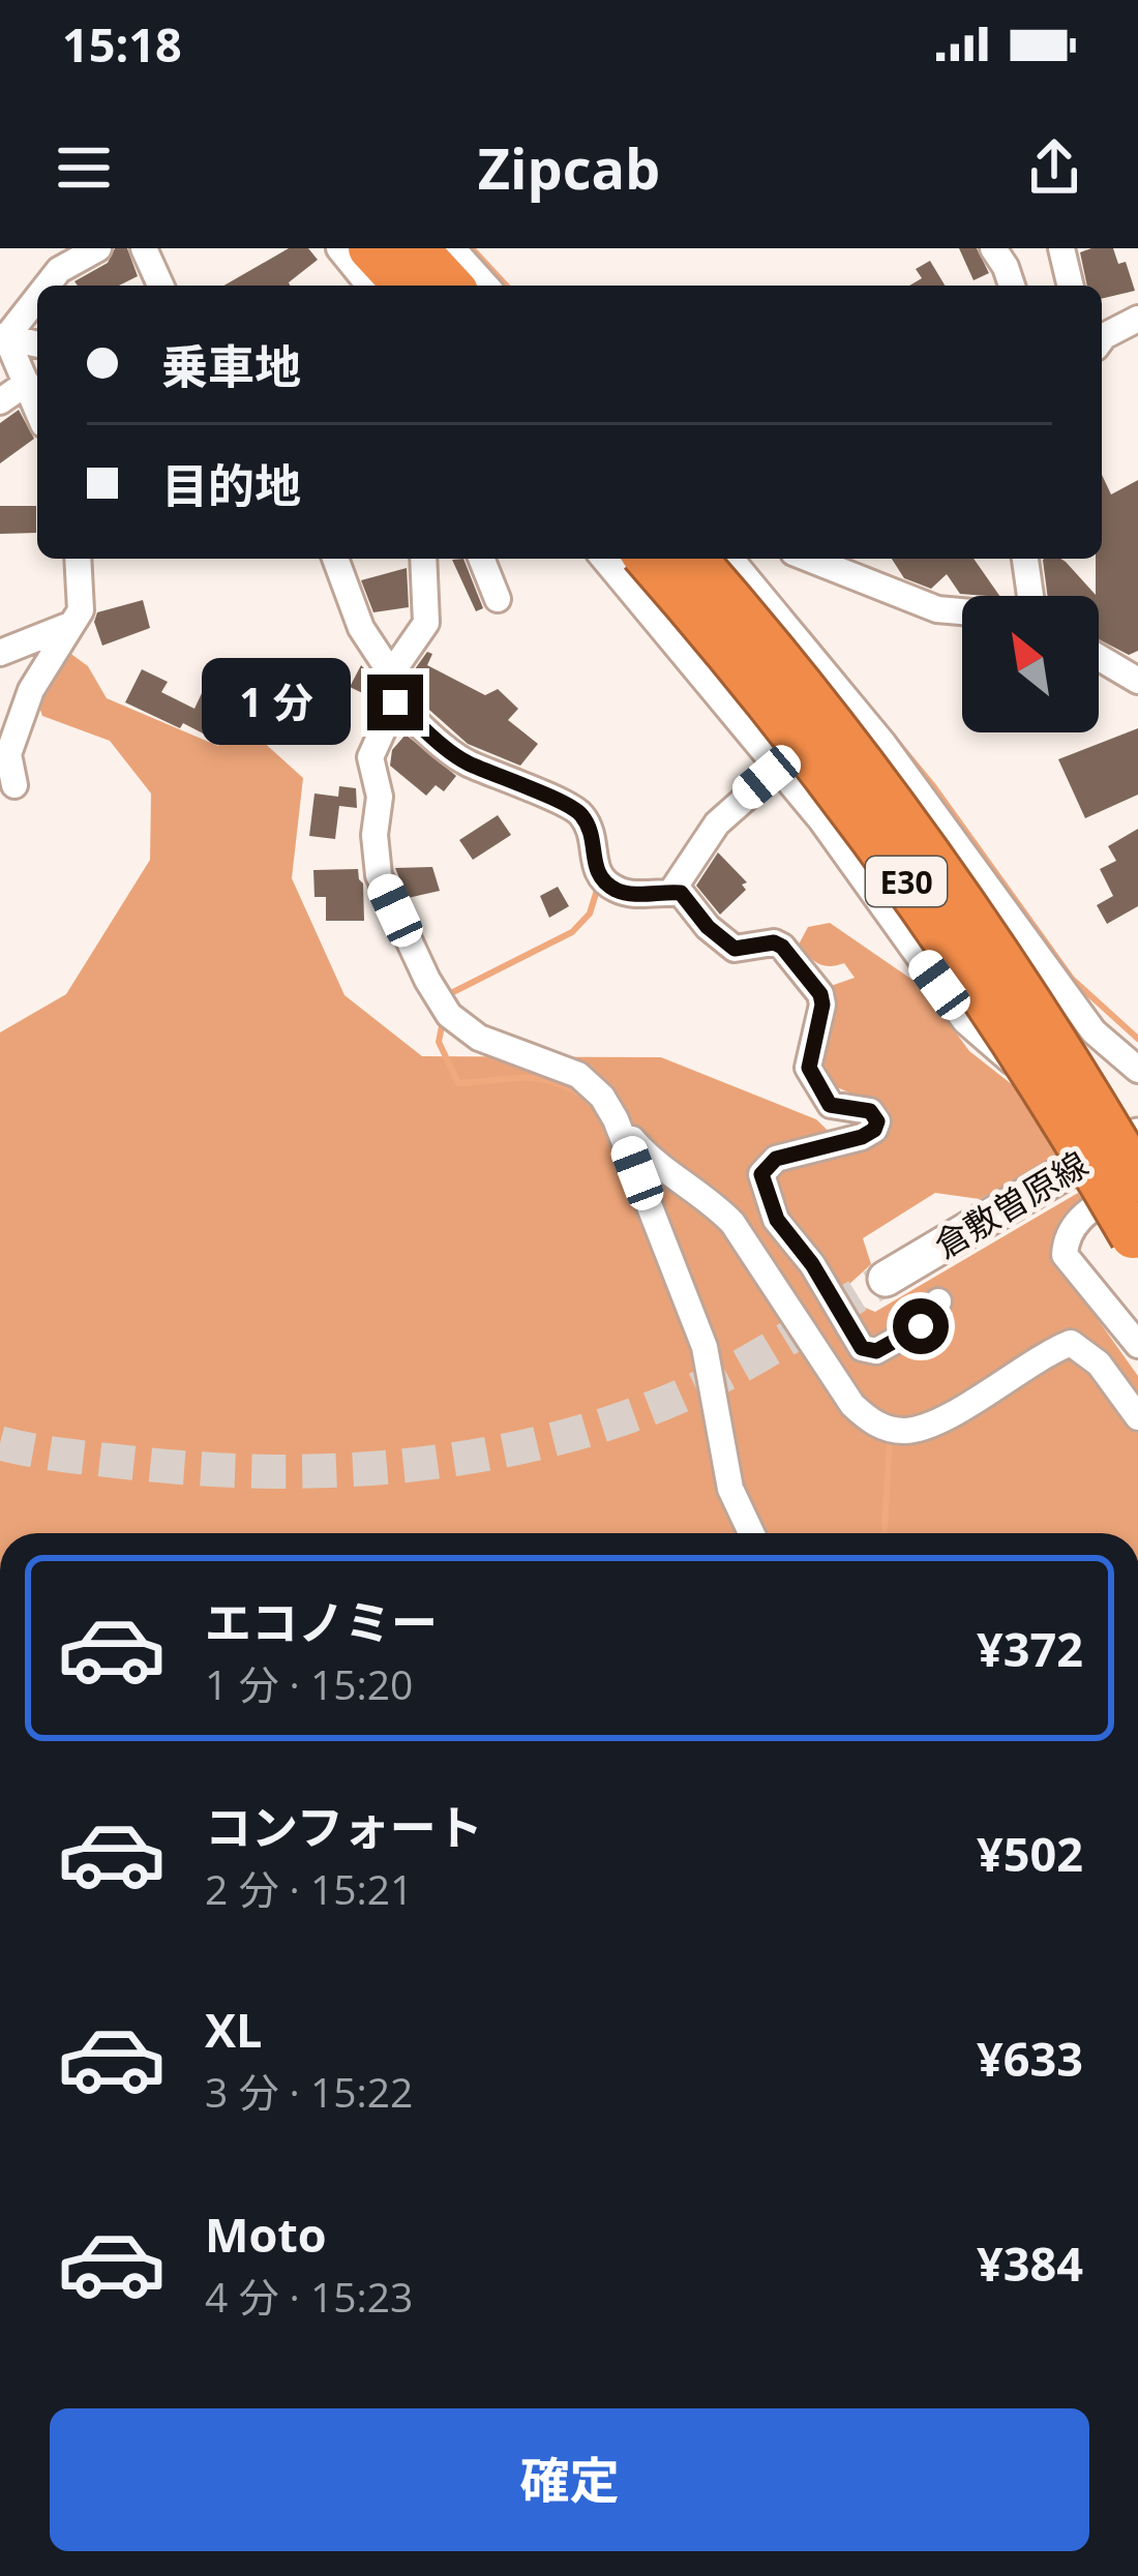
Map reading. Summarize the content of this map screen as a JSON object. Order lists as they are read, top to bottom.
{
  "streets": {
    "highway": ["E30"],
    "street": ["倉敷曽原線"]
  },
  "north": "top left",
  "page": {
    "status": "15:18",
    "header": "Zipcab",
    "banner": ["乗車地", "目的地"],
    "bubble": "1 分",
    "list": [
      {
        "name": "エコノミー",
        "note": "1 分 · 15:20",
        "value": "¥372"
      },
      {
        "name": "コンフォート",
        "note": "2 分 · 15:21",
        "value": "¥502"
      },
      {
        "name": "XL",
        "note": "3 分 · 15:22",
        "value": "¥633"
      },
      {
        "name": "Moto",
        "note": "4 分 · 15:23",
        "value": "¥384"
      }
    ],
    "buttons": "確定"
  }
}
